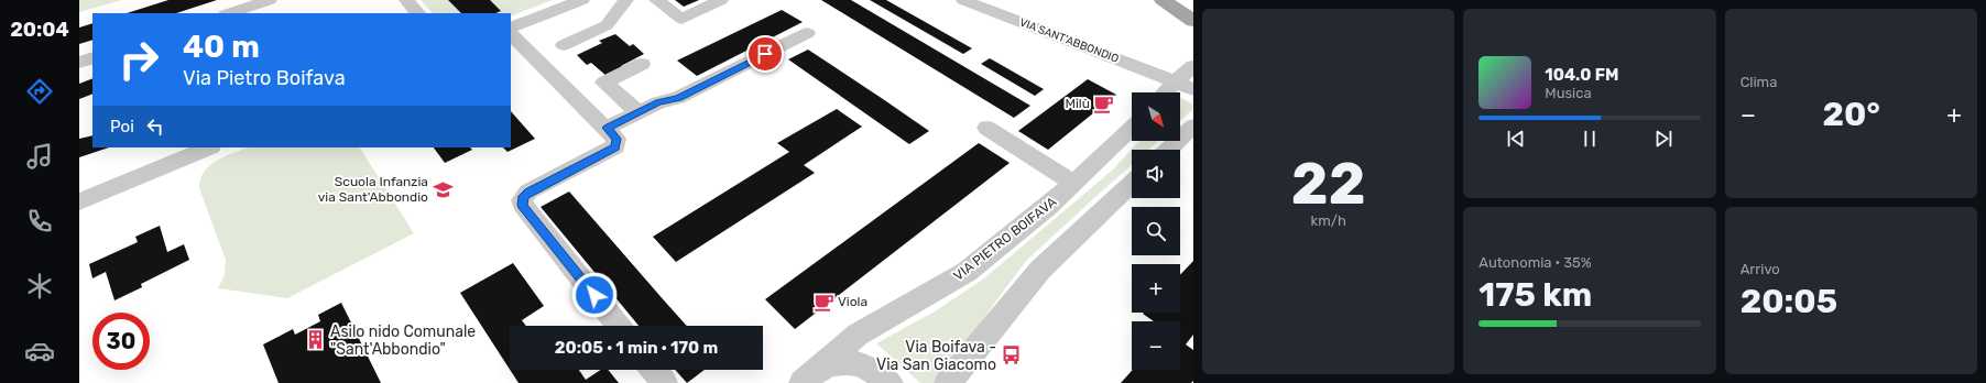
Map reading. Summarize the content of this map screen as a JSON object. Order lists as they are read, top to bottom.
{
  "streets": {
    "street": ["VIA SANT'ABBONDIO", "VIA PIETRO BOIFAVA"]
  },
  "places": {
    "cafe": ["Milù", "Viola"],
    "school or university": ["Scuola Infanzia via Sant'Abbondio"],
    "building": ["Asilo nido Comunale \"Sant'Abbondio\""],
    "bus stop": ["Via Boifava - Via San Giacomo"]
  },
  "north": "bottom right",
  "page": {
    "tabs": "20:04",
    "tile": [
      ["22", "km/h"],
      "Clima",
      ["Autonomia · 35%", "175 km"],
      ["Arrivo", "20:05"]
    ],
    "turn": ["40 m", "Via Pietro Boifava"],
    "song": ["104.0 FM", "Musica"],
    "map_buttons": ["+", "−"],
    "heat": ["−", "20°", "+"],
    "then": "Poi",
    "limit": "30",
    "trip": "20:05 · 1 min · 170 m"
  }
}
